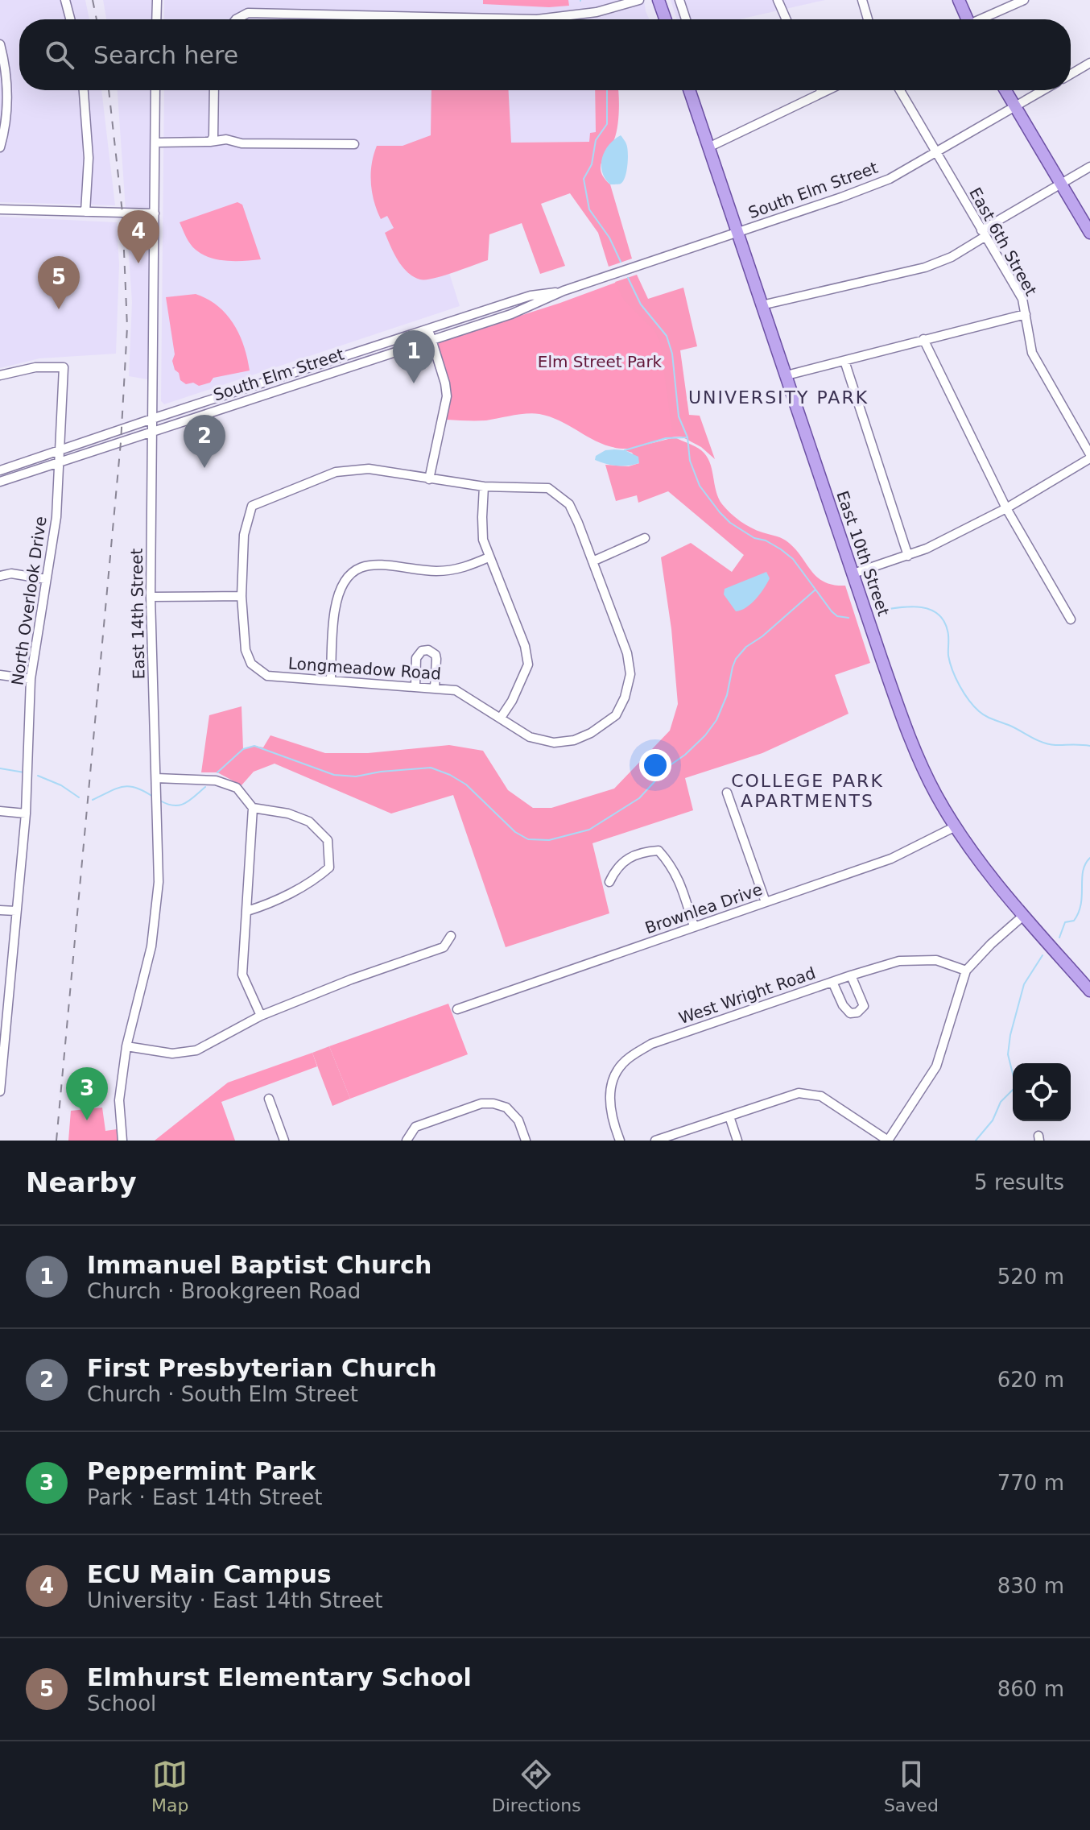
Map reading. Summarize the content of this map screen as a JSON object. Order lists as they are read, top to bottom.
{
  "streets": {
    "main road": ["East 10th Street"],
    "street": [
      "South Elm Street",
      "East 6th Street",
      "North Overlook Drive",
      "East 14th Street",
      "Longmeadow Road",
      "Brownlea Drive",
      "West Wright Road"
    ]
  },
  "crossings": [
    ["South Elm Street", "East 6th Street"],
    ["South Elm Street", "East 10th Street"],
    ["South Elm Street", "North Overlook Drive"],
    ["South Elm Street", "East 14th Street"],
    ["East 10th Street", "Brownlea Drive"]
  ],
  "districts": ["UNIVERSITY PARK", "COLLEGE PARK APARTMENTS"],
  "parks": ["Elm Street Park"],
  "page": {
    "search": "Search here",
    "pins": [
      "4",
      "5",
      "1",
      "2",
      "3"
    ],
    "heading": ["Nearby", "5 results"],
    "list": [
      {
        "mark": "1",
        "name": "Immanuel Baptist Church",
        "note": "Church · Brookgreen Road",
        "value": "520 m"
      },
      {
        "mark": "2",
        "name": "First Presbyterian Church",
        "note": "Church · South Elm Street",
        "value": "620 m"
      },
      {
        "mark": "3",
        "name": "Peppermint Park",
        "note": "Park · East 14th Street",
        "value": "770 m"
      },
      {
        "mark": "4",
        "name": "ECU Main Campus",
        "note": "University · East 14th Street",
        "value": "830 m"
      },
      {
        "mark": "5",
        "name": "Elmhurst Elementary School",
        "note": "School",
        "value": "860 m"
      }
    ],
    "nav": ["Map", "Directions", "Saved"]
  }
}
